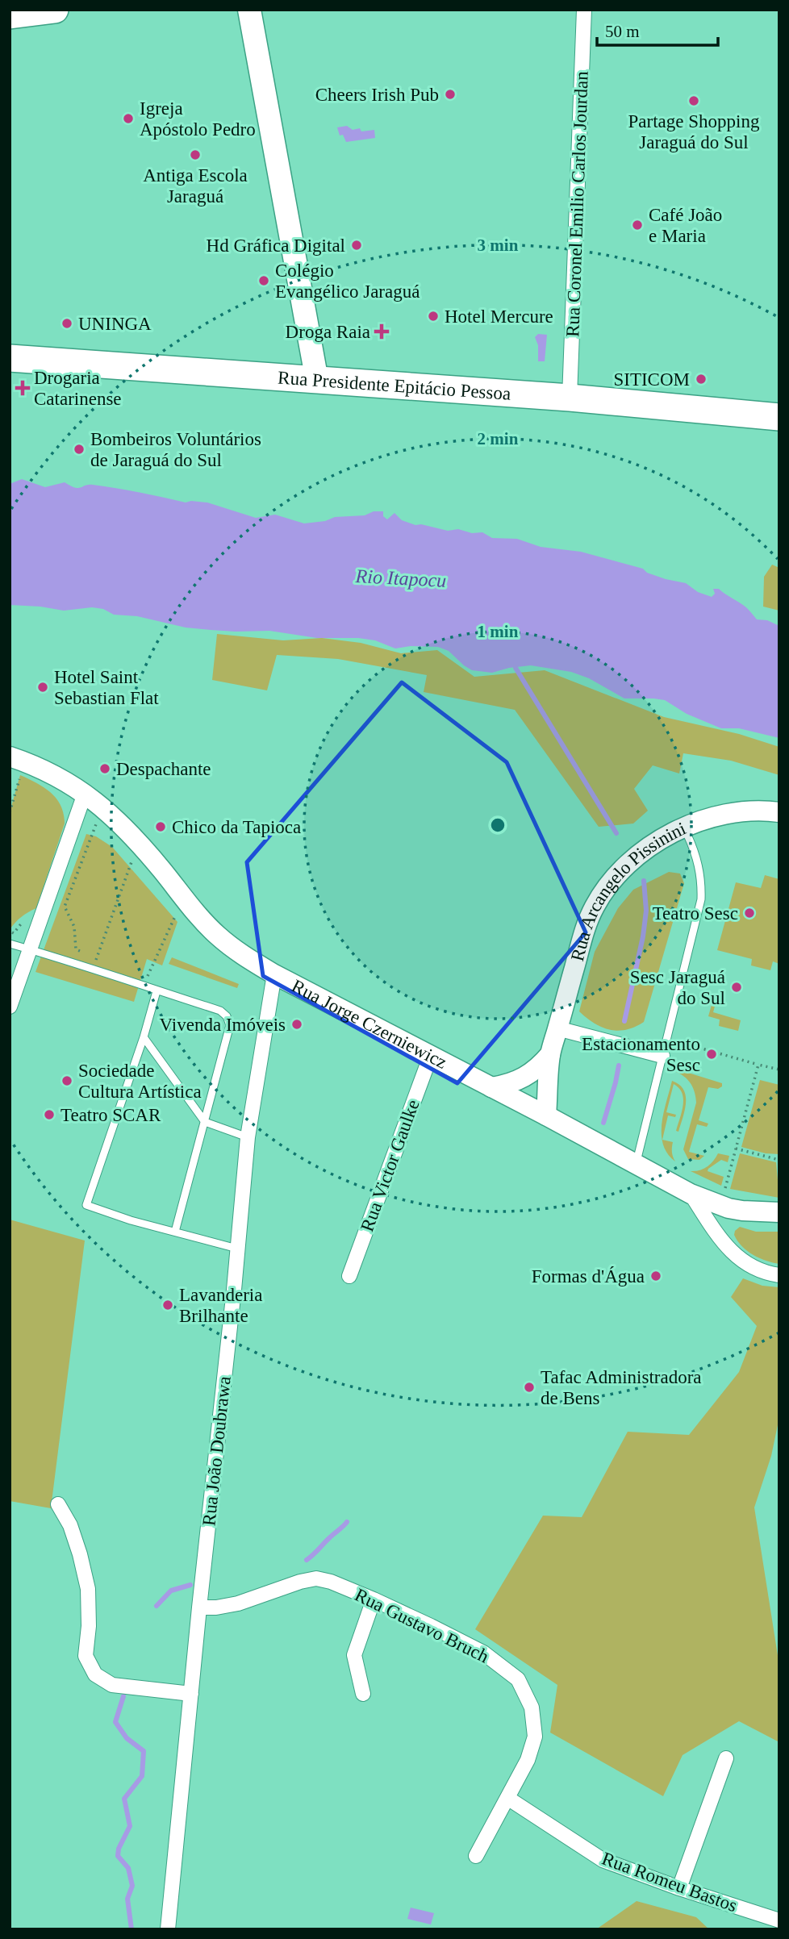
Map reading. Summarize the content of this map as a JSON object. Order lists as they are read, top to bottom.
{
  "streets": {
    "highway": ["Rua Presidente Epitácio Pessoa"],
    "main road": ["Rua Arcangelo Pissinini", "Rua Jorge Czerniewicz"],
    "street": [
      "Rua Coronel Emilio Carlos Jourdan",
      "Rua Victor Gaulke",
      "Rua João Doubrawa",
      "Rua Gustavo Bruch",
      "Rua Romeu Bastos"
    ]
  },
  "crossings": [
    ["Rua Coronel Emilio Carlos Jourdan", "Rua Presidente Epitácio Pessoa"],
    ["Rua Arcangelo Pissinini", "Rua Jorge Czerniewicz"],
    ["Rua Jorge Czerniewicz", "Rua Victor Gaulke"],
    ["Rua Jorge Czerniewicz", "Rua João Doubrawa"],
    ["Rua João Doubrawa", "Rua Gustavo Bruch"],
    ["Rua Gustavo Bruch", "Rua Romeu Bastos"]
  ],
  "water": ["Rio Itapocu"],
  "places": {
    "other": [
      "Cheers Irish Pub",
      "Partage Shopping Jaraguá do Sul",
      "Igreja Apóstolo Pedro",
      "Antiga Escola Jaraguá",
      "Café João e Maria",
      "Hd Gráfica Digital",
      "Colégio Evangélico Jaraguá",
      "Hotel Mercure",
      "UNINGA",
      "SITICOM",
      "Bombeiros Voluntários de Jaraguá do Sul",
      "Hotel Saint Sebastian Flat",
      "Despachante",
      "Chico da Tapioca",
      "Teatro Sesc",
      "Sesc Jaraguá do Sul",
      "Vivenda Imóveis",
      "Estacionamento Sesc",
      "Sociedade Cultura Artística",
      "Teatro SCAR",
      "Formas d'Água",
      "Lavanderia Brilhante",
      "Tafac Administradora de Bens"
    ],
    "health": ["Droga Raia", "Drogaria Catarinense"]
  },
  "scale_bar": "50 m",
  "rings": ["3 min", "2 min", "1 min"]
}
